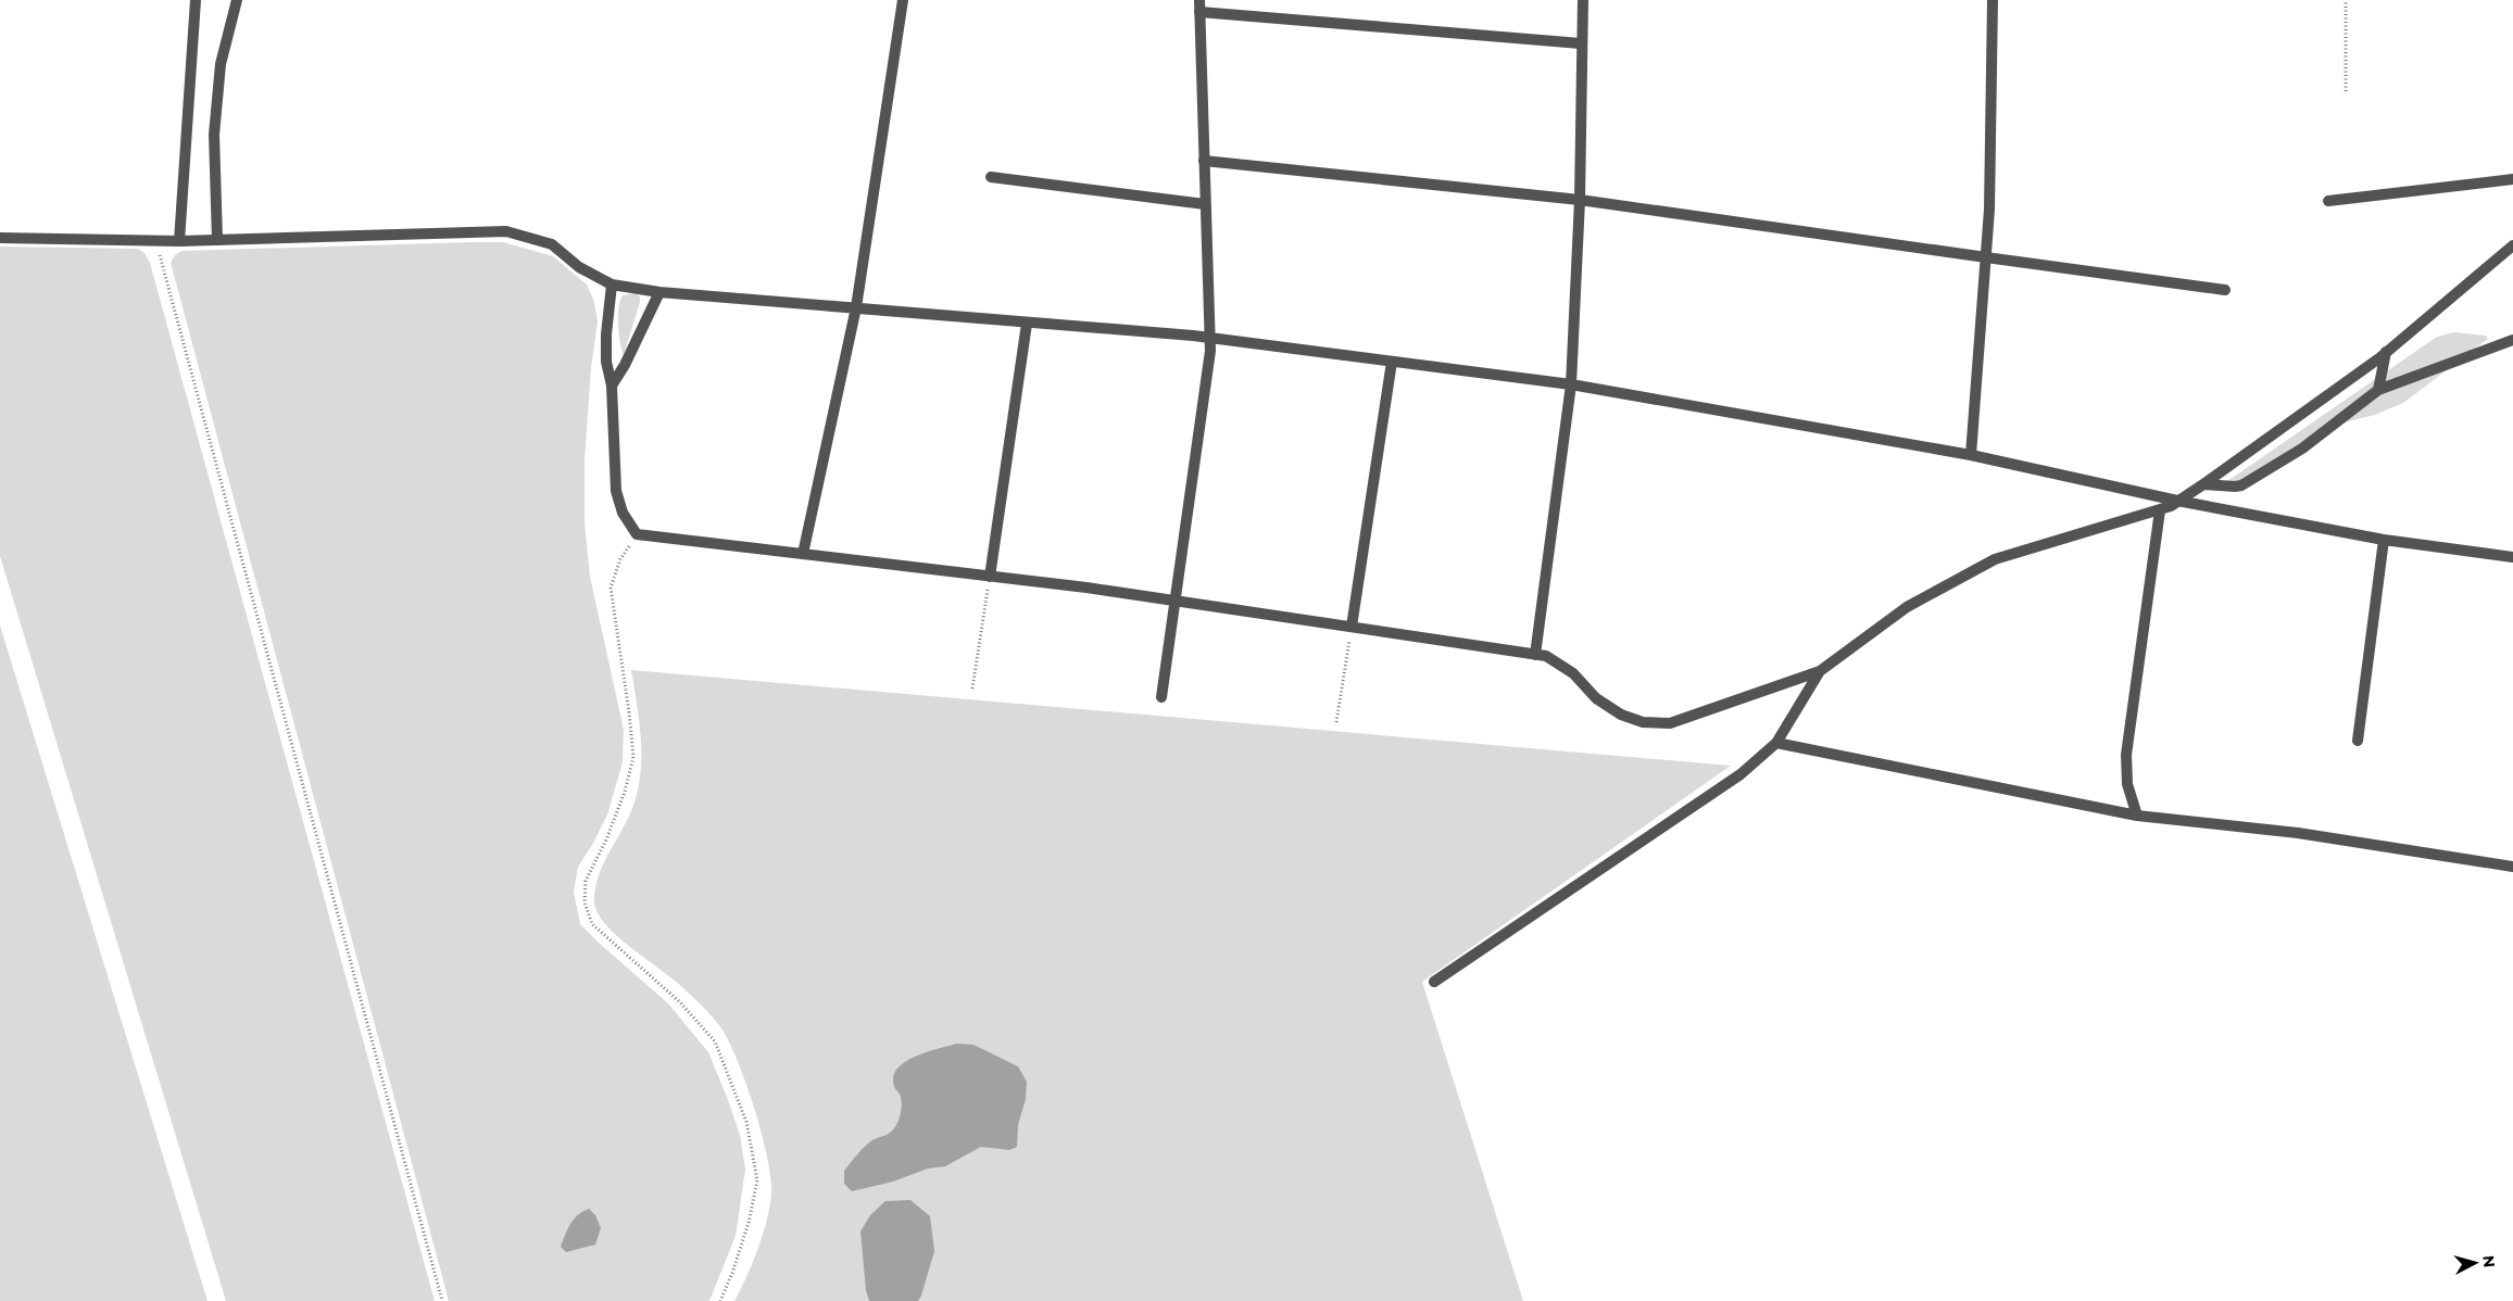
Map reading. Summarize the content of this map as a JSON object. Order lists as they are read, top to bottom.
{
  "north": "right"
}
